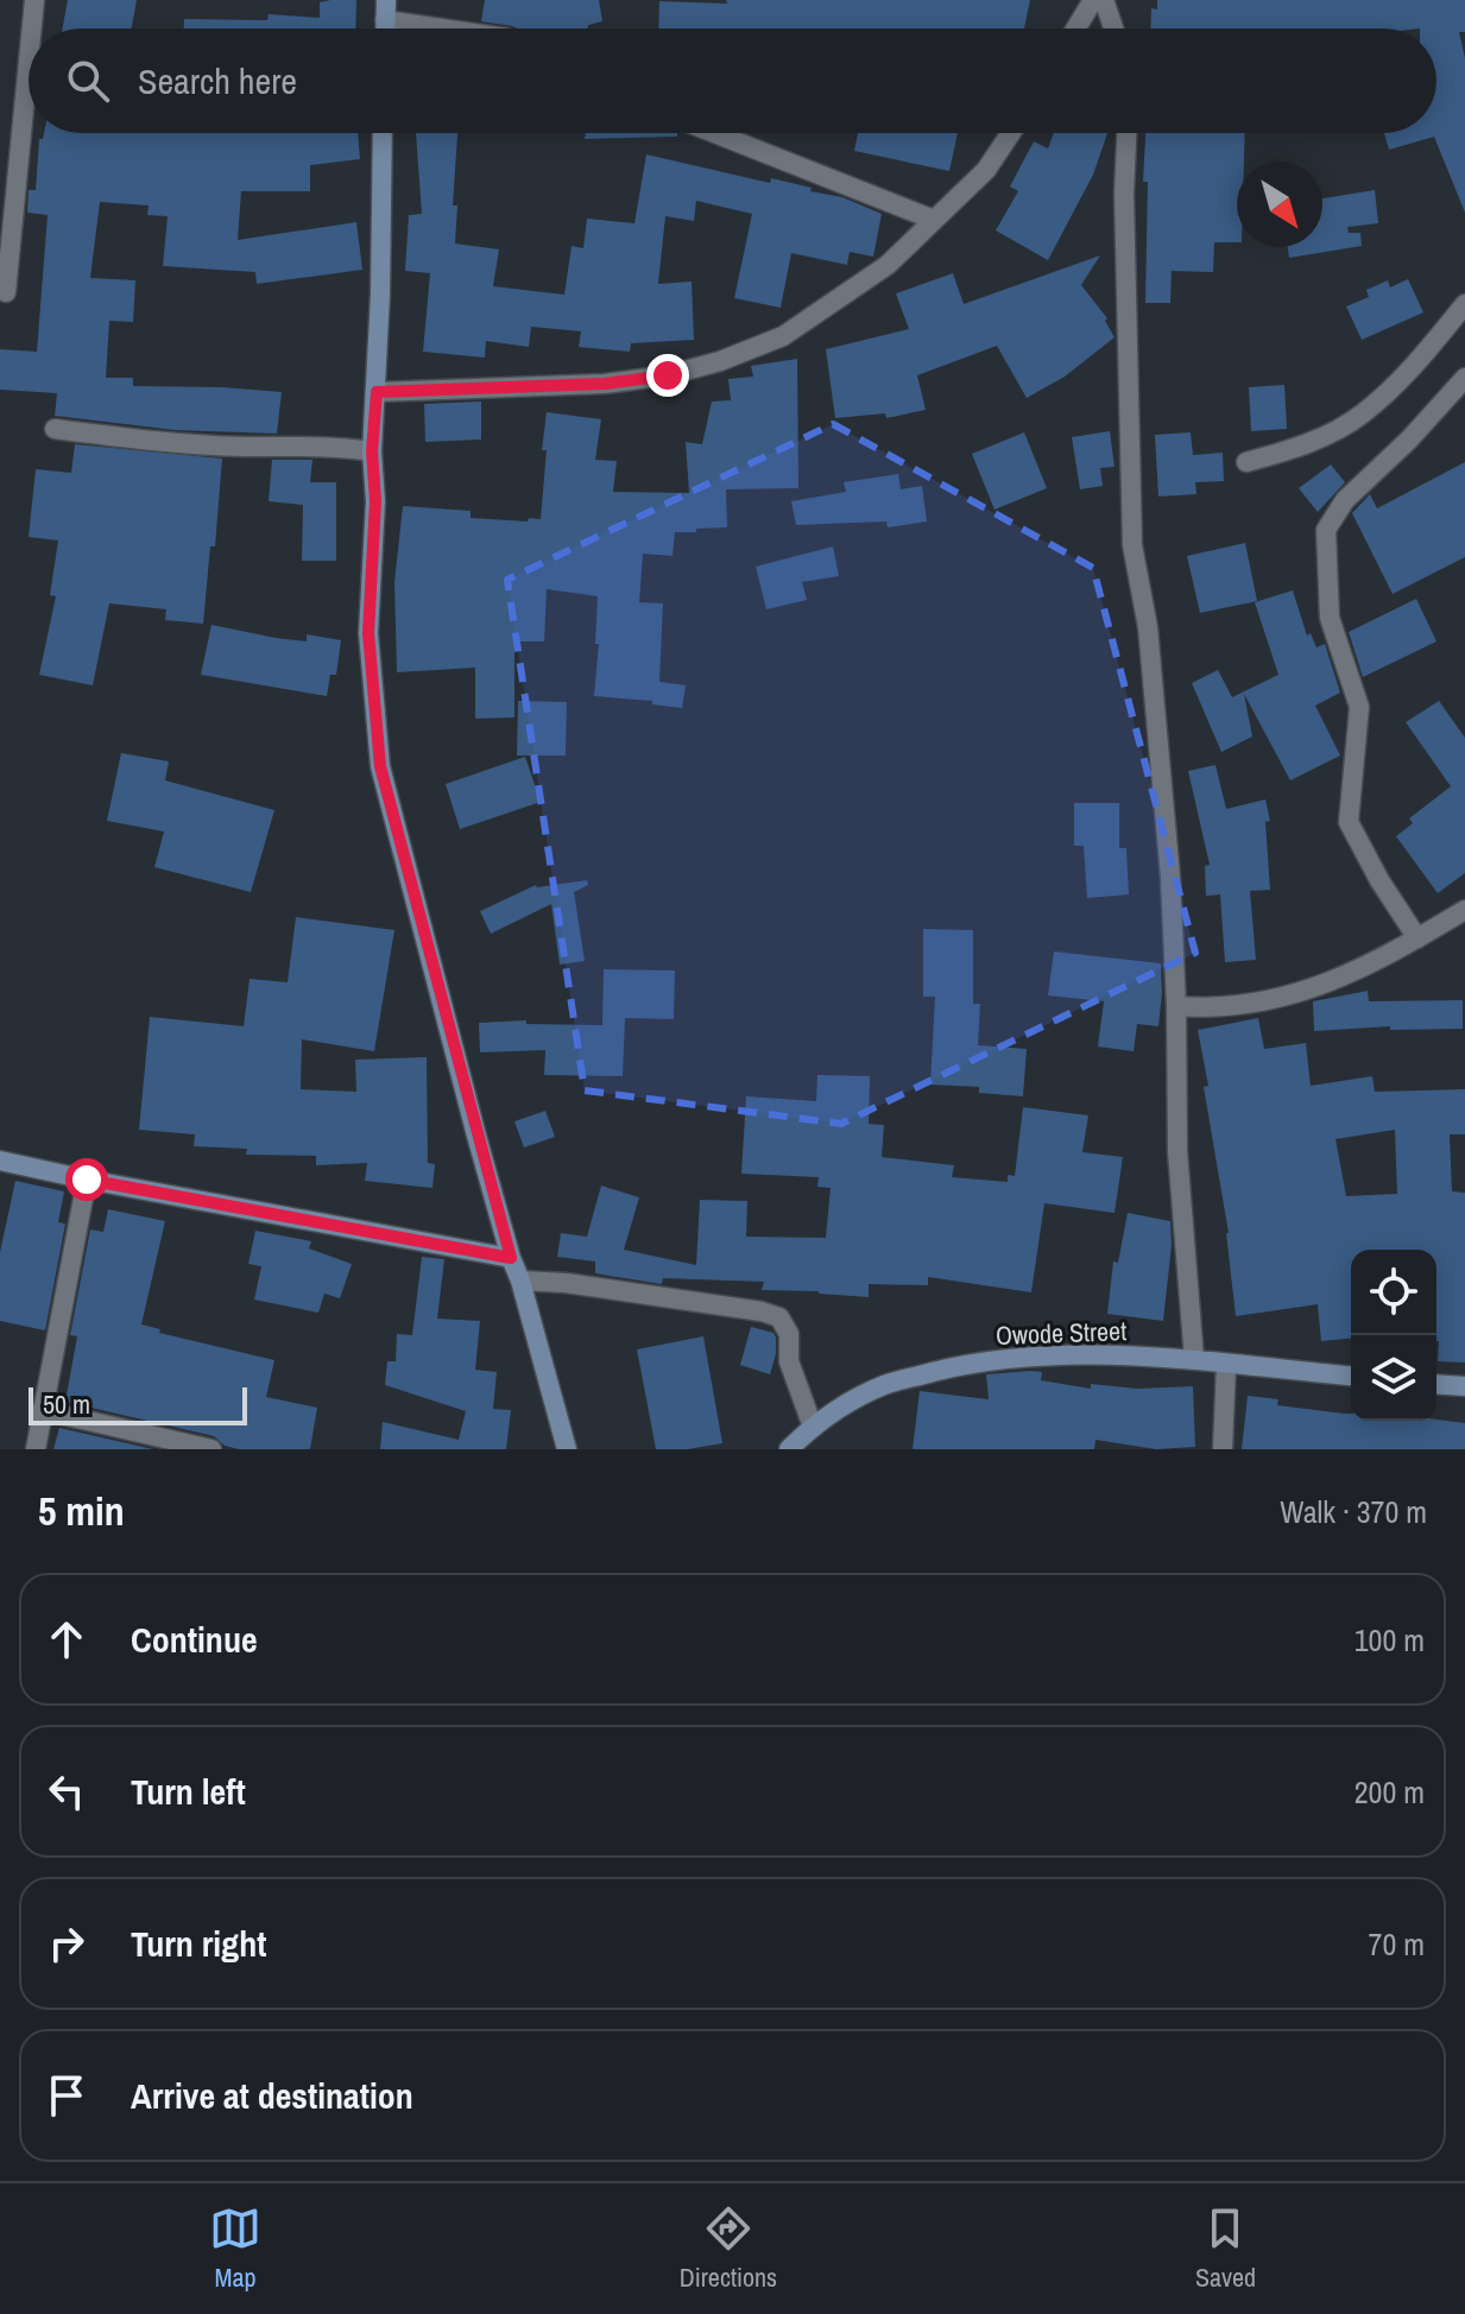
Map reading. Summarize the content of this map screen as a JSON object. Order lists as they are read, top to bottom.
{
  "streets": {
    "main road": ["Owode Street"]
  },
  "scale_bar": "50 m",
  "north": "bottom right",
  "page": {
    "search": "Search here",
    "scale": "50 m",
    "heading": ["5 min", "Walk · 370 m"],
    "list": [
      ["Continue", "100 m"],
      ["Turn left", "200 m"],
      ["Turn right", "70 m"],
      "Arrive at destination"
    ],
    "nav": ["Map", "Directions", "Saved"]
  }
}
